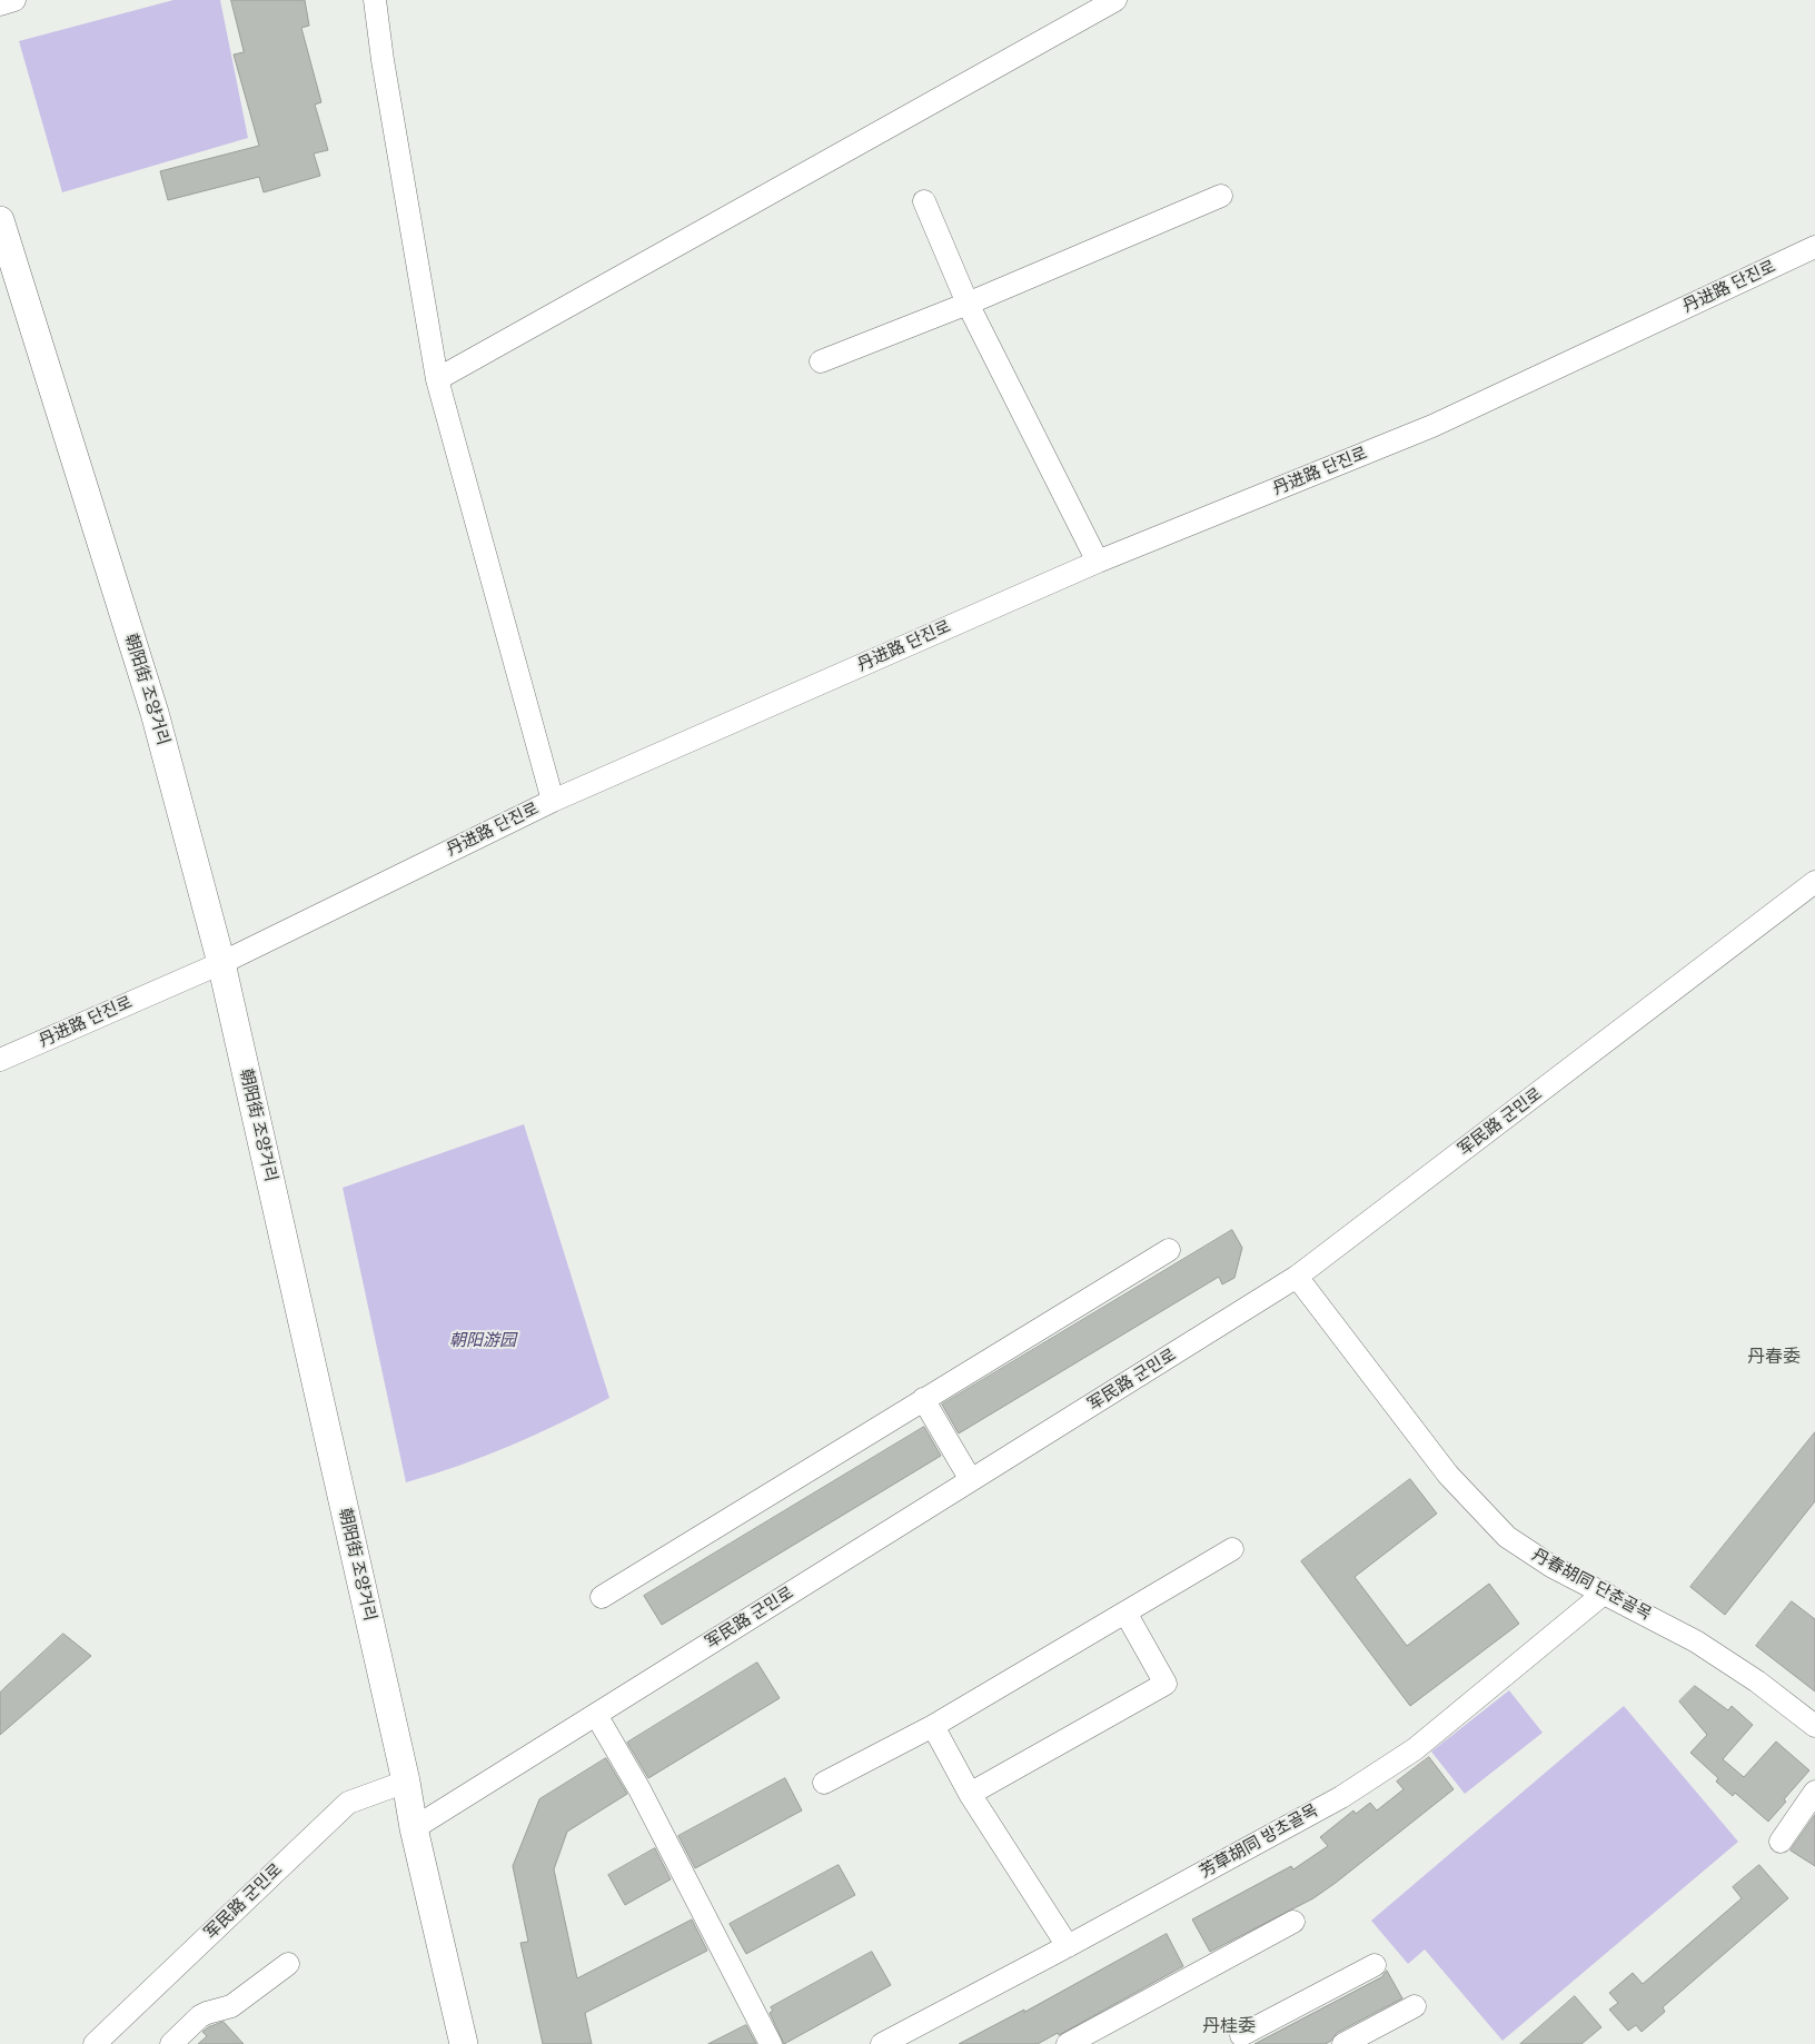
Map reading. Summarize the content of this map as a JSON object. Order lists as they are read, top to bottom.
{
  "streets": {
    "main road": ["朝阳街 조양거리"],
    "street": [
      "丹进路 단진로",
      "军民路 군민로",
      "丹春胡同 단춘골목",
      "芳草胡同 방초골목"
    ]
  },
  "crossings": [
    ["丹进路 단진로", "朝阳街 조양거리"],
    ["朝阳街 조양거리", "军民路 군민로"],
    ["军民路 군민로", "丹春胡同 단춘골목"],
    ["丹春胡同 단춘골목", "芳草胡同 방초골목"]
  ],
  "districts": ["丹春委", "丹桂委"],
  "parks": ["朝阳游园"]
}
